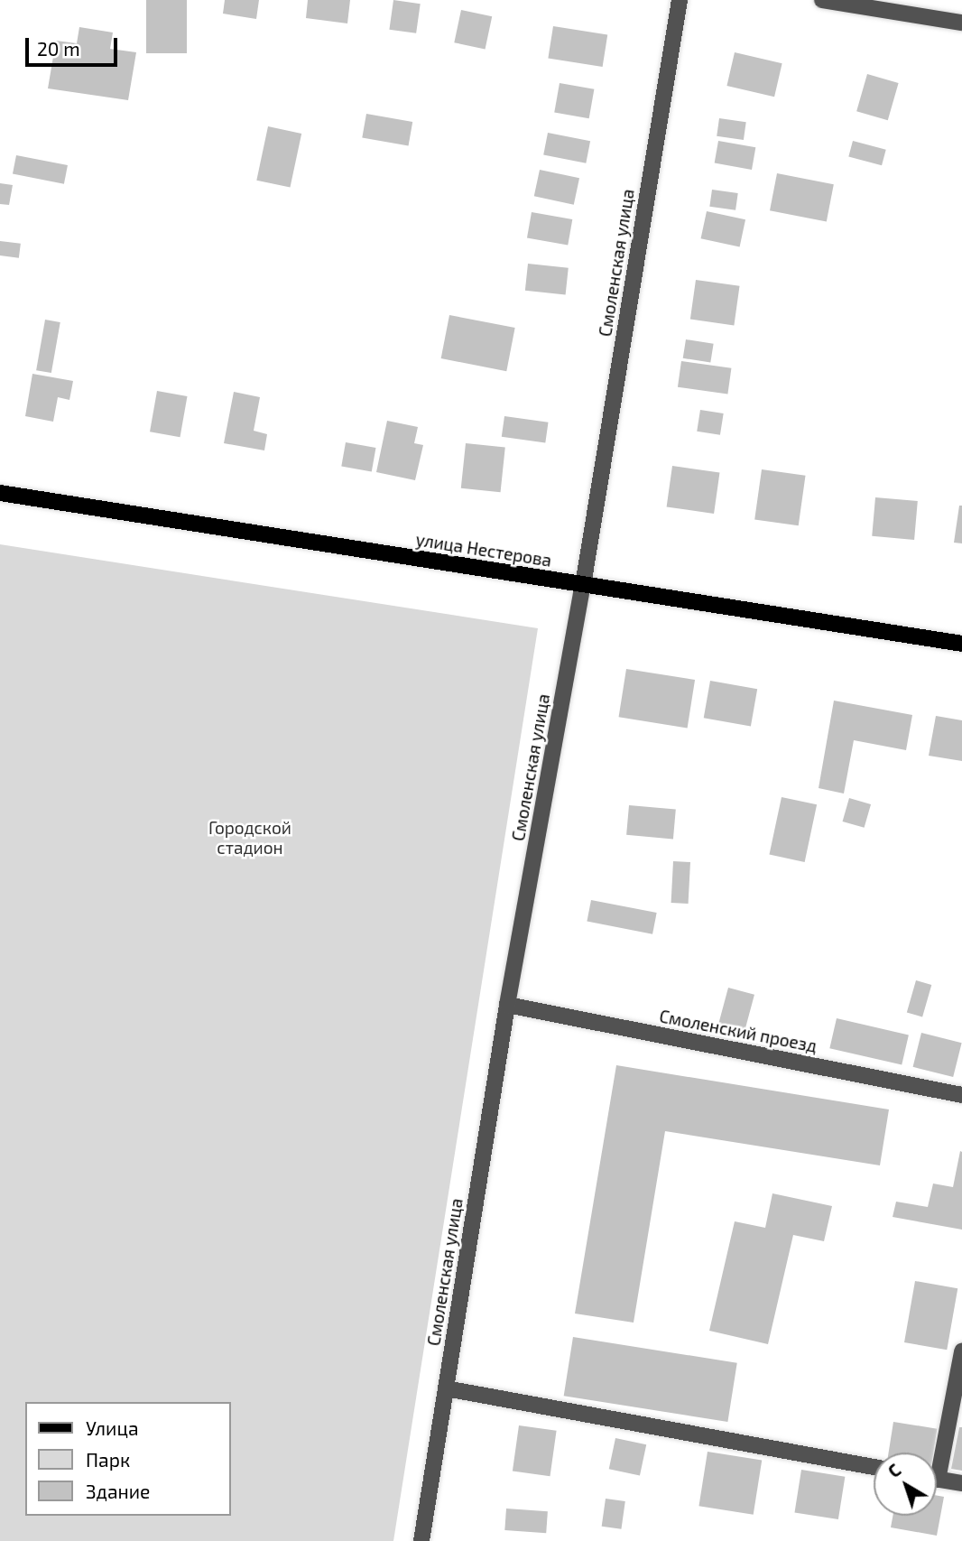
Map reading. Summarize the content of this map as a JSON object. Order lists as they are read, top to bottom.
{
  "streets": {
    "main road": ["улица Нестерова"],
    "street": ["Смоленская улица", "Смоленский проезд"]
  },
  "crossings": [
    ["Смоленская улица", "улица Нестерова"],
    ["Смоленская улица", "Смоленский проезд"]
  ],
  "parks": ["Городской стадион"],
  "legend": ["Улица", "Парк", "Здание"],
  "scale_bar": "20 m",
  "north": "top left"
}
